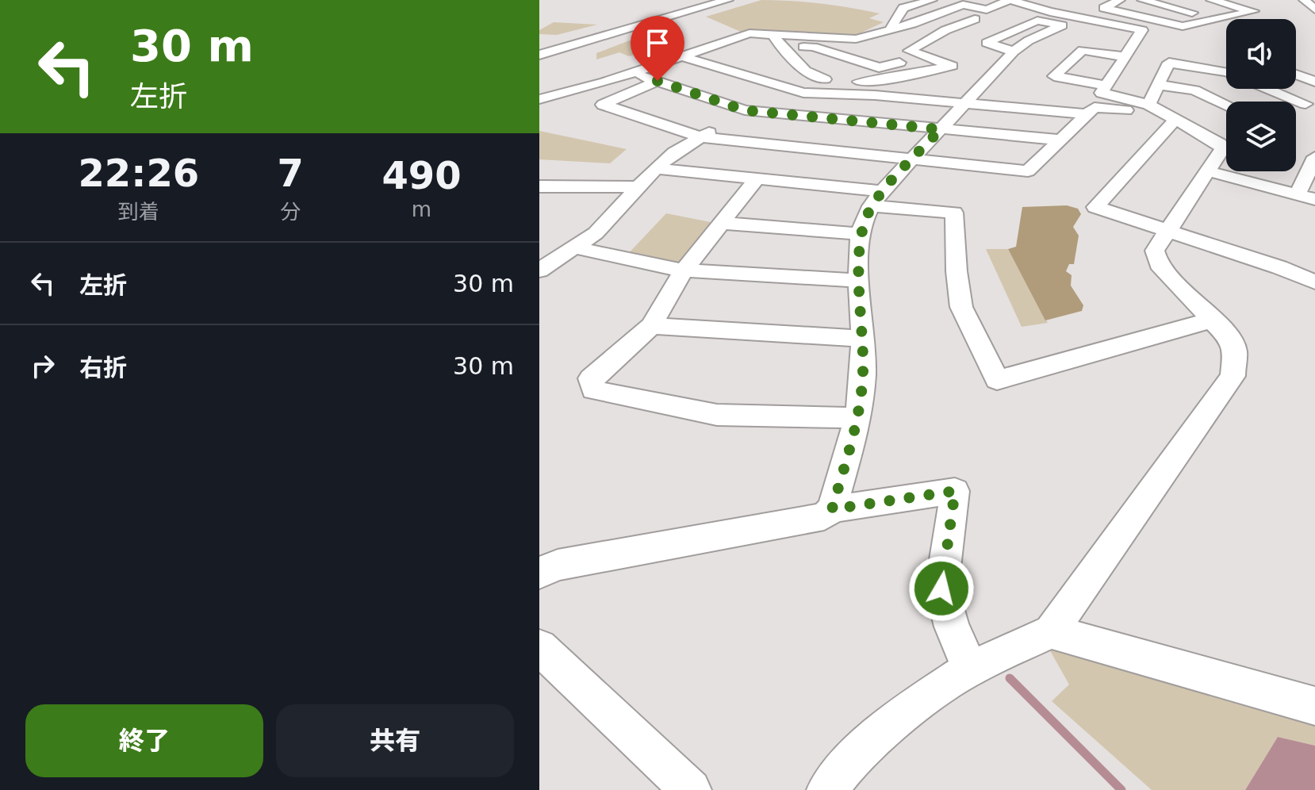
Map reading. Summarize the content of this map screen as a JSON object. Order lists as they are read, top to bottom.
{
  "page": {
    "turn": ["30 m", "左折"],
    "eta": [
      "22:26",
      "到着",
      "7",
      "分",
      "490",
      "m"
    ],
    "list": [
      {
        "name": "左折",
        "value": "30 m"
      },
      {
        "name": "右折",
        "value": "30 m"
      }
    ],
    "buttons": ["終了", "共有"]
  }
}
